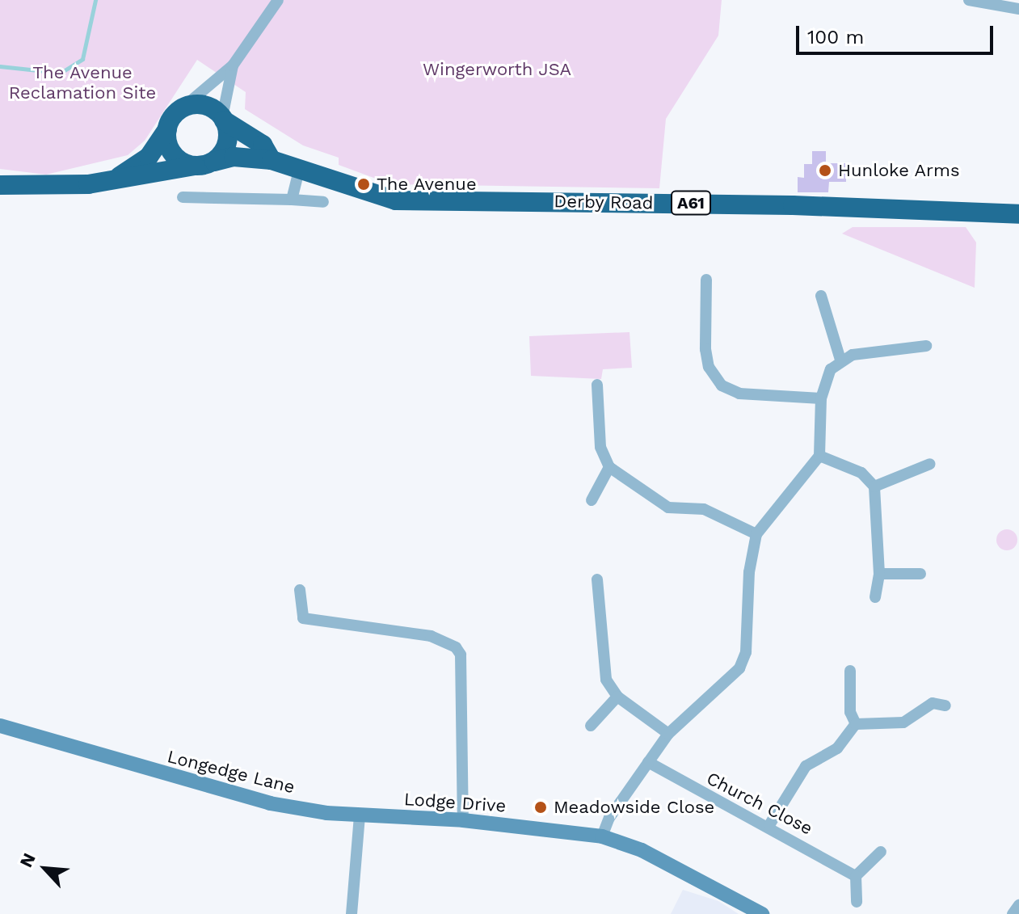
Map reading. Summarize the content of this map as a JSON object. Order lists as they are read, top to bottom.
{
  "streets": {
    "highway": ["Derby Road", "A61"],
    "street": ["Longedge Lane", "Lodge Drive", "Church Close"]
  },
  "crossings": [
    ["Longedge Lane", "Lodge Drive"]
  ],
  "parks": ["Wingerworth JSA", "The Avenue Reclamation Site"],
  "places": ["Hunloke Arms", "The Avenue", "Meadowside Close"],
  "scale_bar": "100 m",
  "north": "top left"
}
